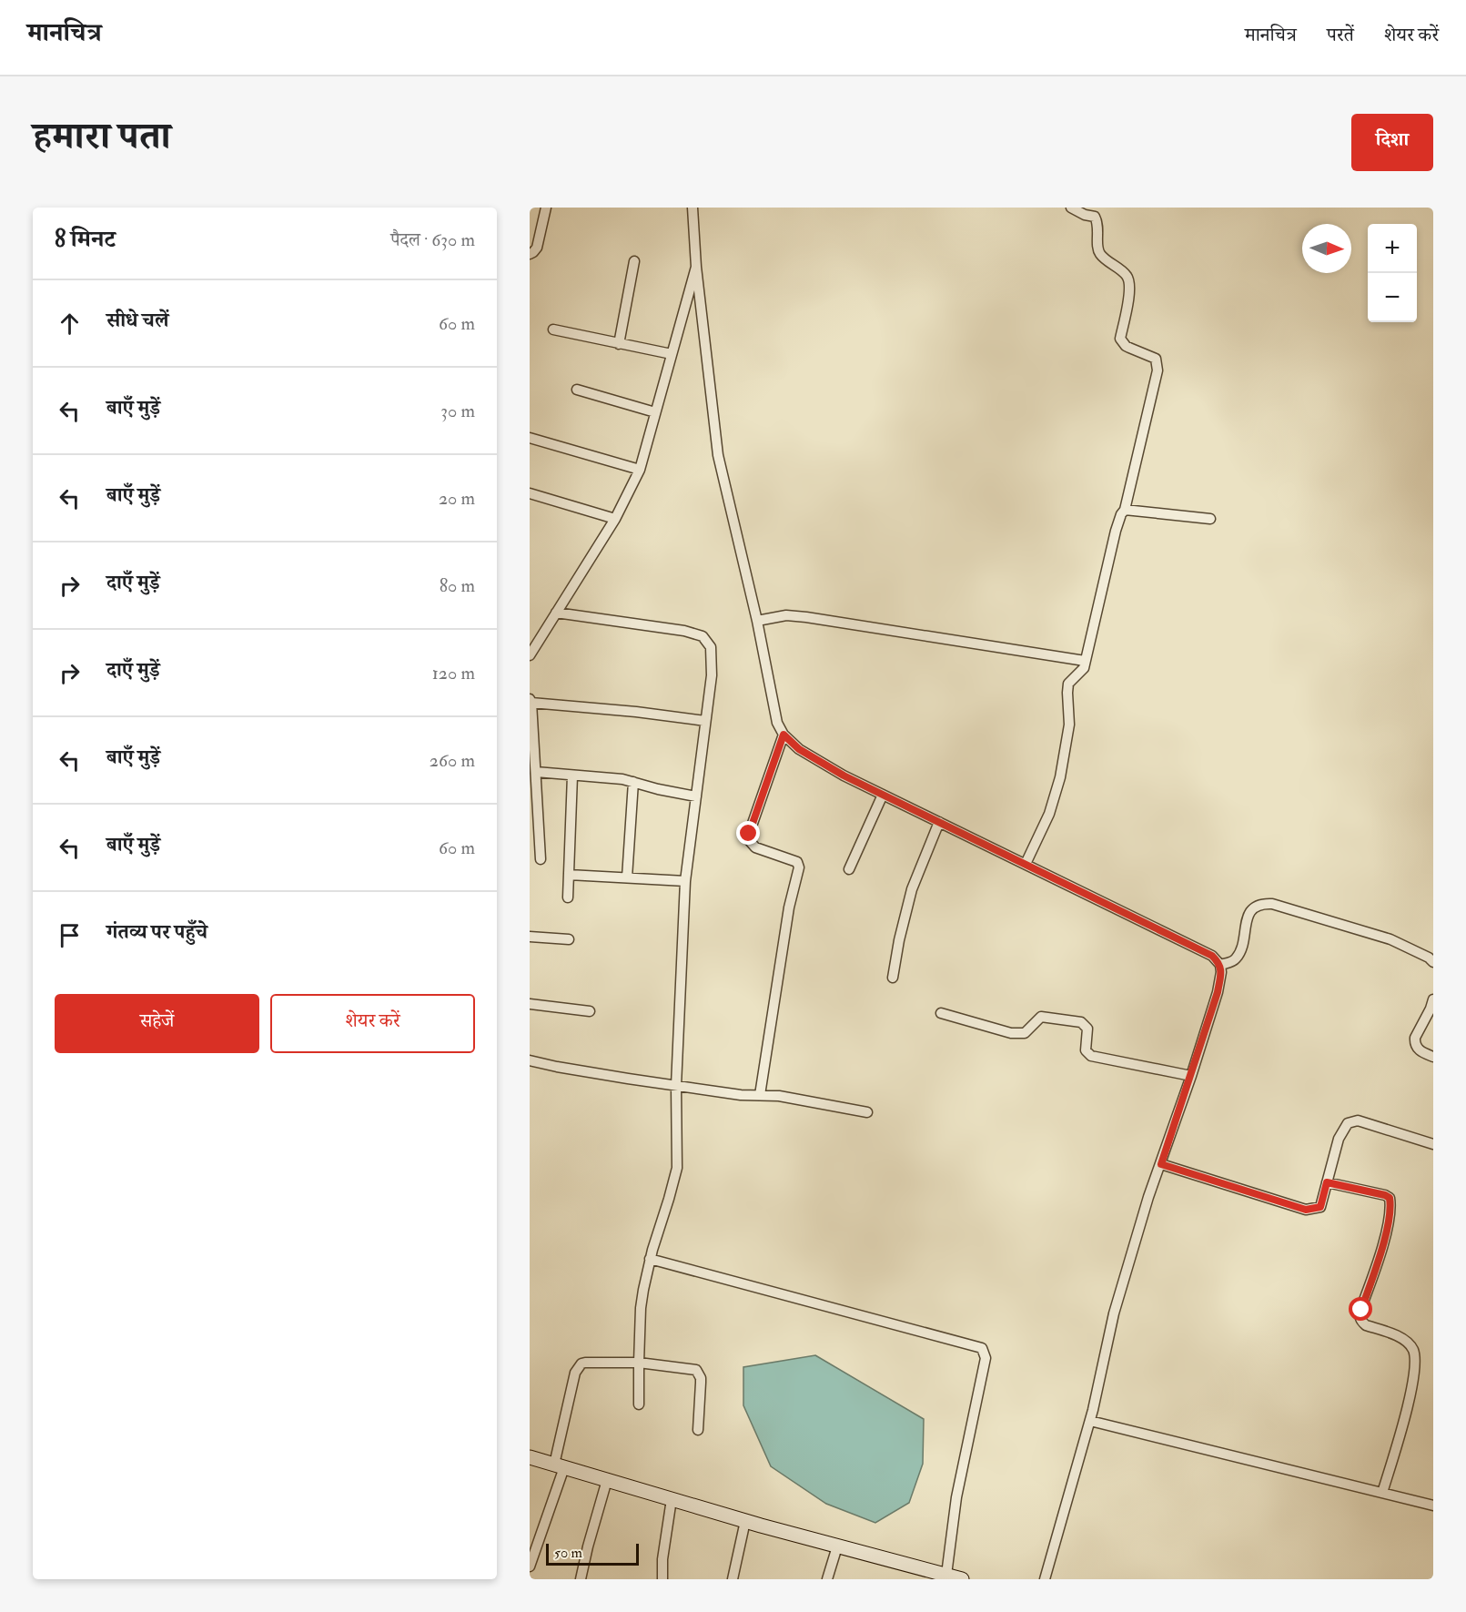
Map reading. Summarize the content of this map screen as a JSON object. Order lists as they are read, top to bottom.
{
  "scale_bar": "50 m",
  "north": "right",
  "page": {
    "header": "मानचित्र",
    "nav": ["मानचित्र", "परतें", "शेयर करें"],
    "title": "हमारा पता",
    "buttons": [
      "दिशा",
      ["सहेजें", "शेयर करें"]
    ],
    "heading": ["8 मिनट", "पैदल · 630 m"],
    "map_buttons": ["+", "−"],
    "list": [
      ["सीधे चलें", "60 m"],
      ["बाएँ मुड़ें", "30 m"],
      ["बाएँ मुड़ें", "20 m"],
      ["दाएँ मुड़ें", "80 m"],
      ["दाएँ मुड़ें", "120 m"],
      ["बाएँ मुड़ें", "260 m"],
      ["बाएँ मुड़ें", "60 m"],
      "गंतव्य पर पहुँचे"
    ],
    "scale": "50 m"
  }
}
